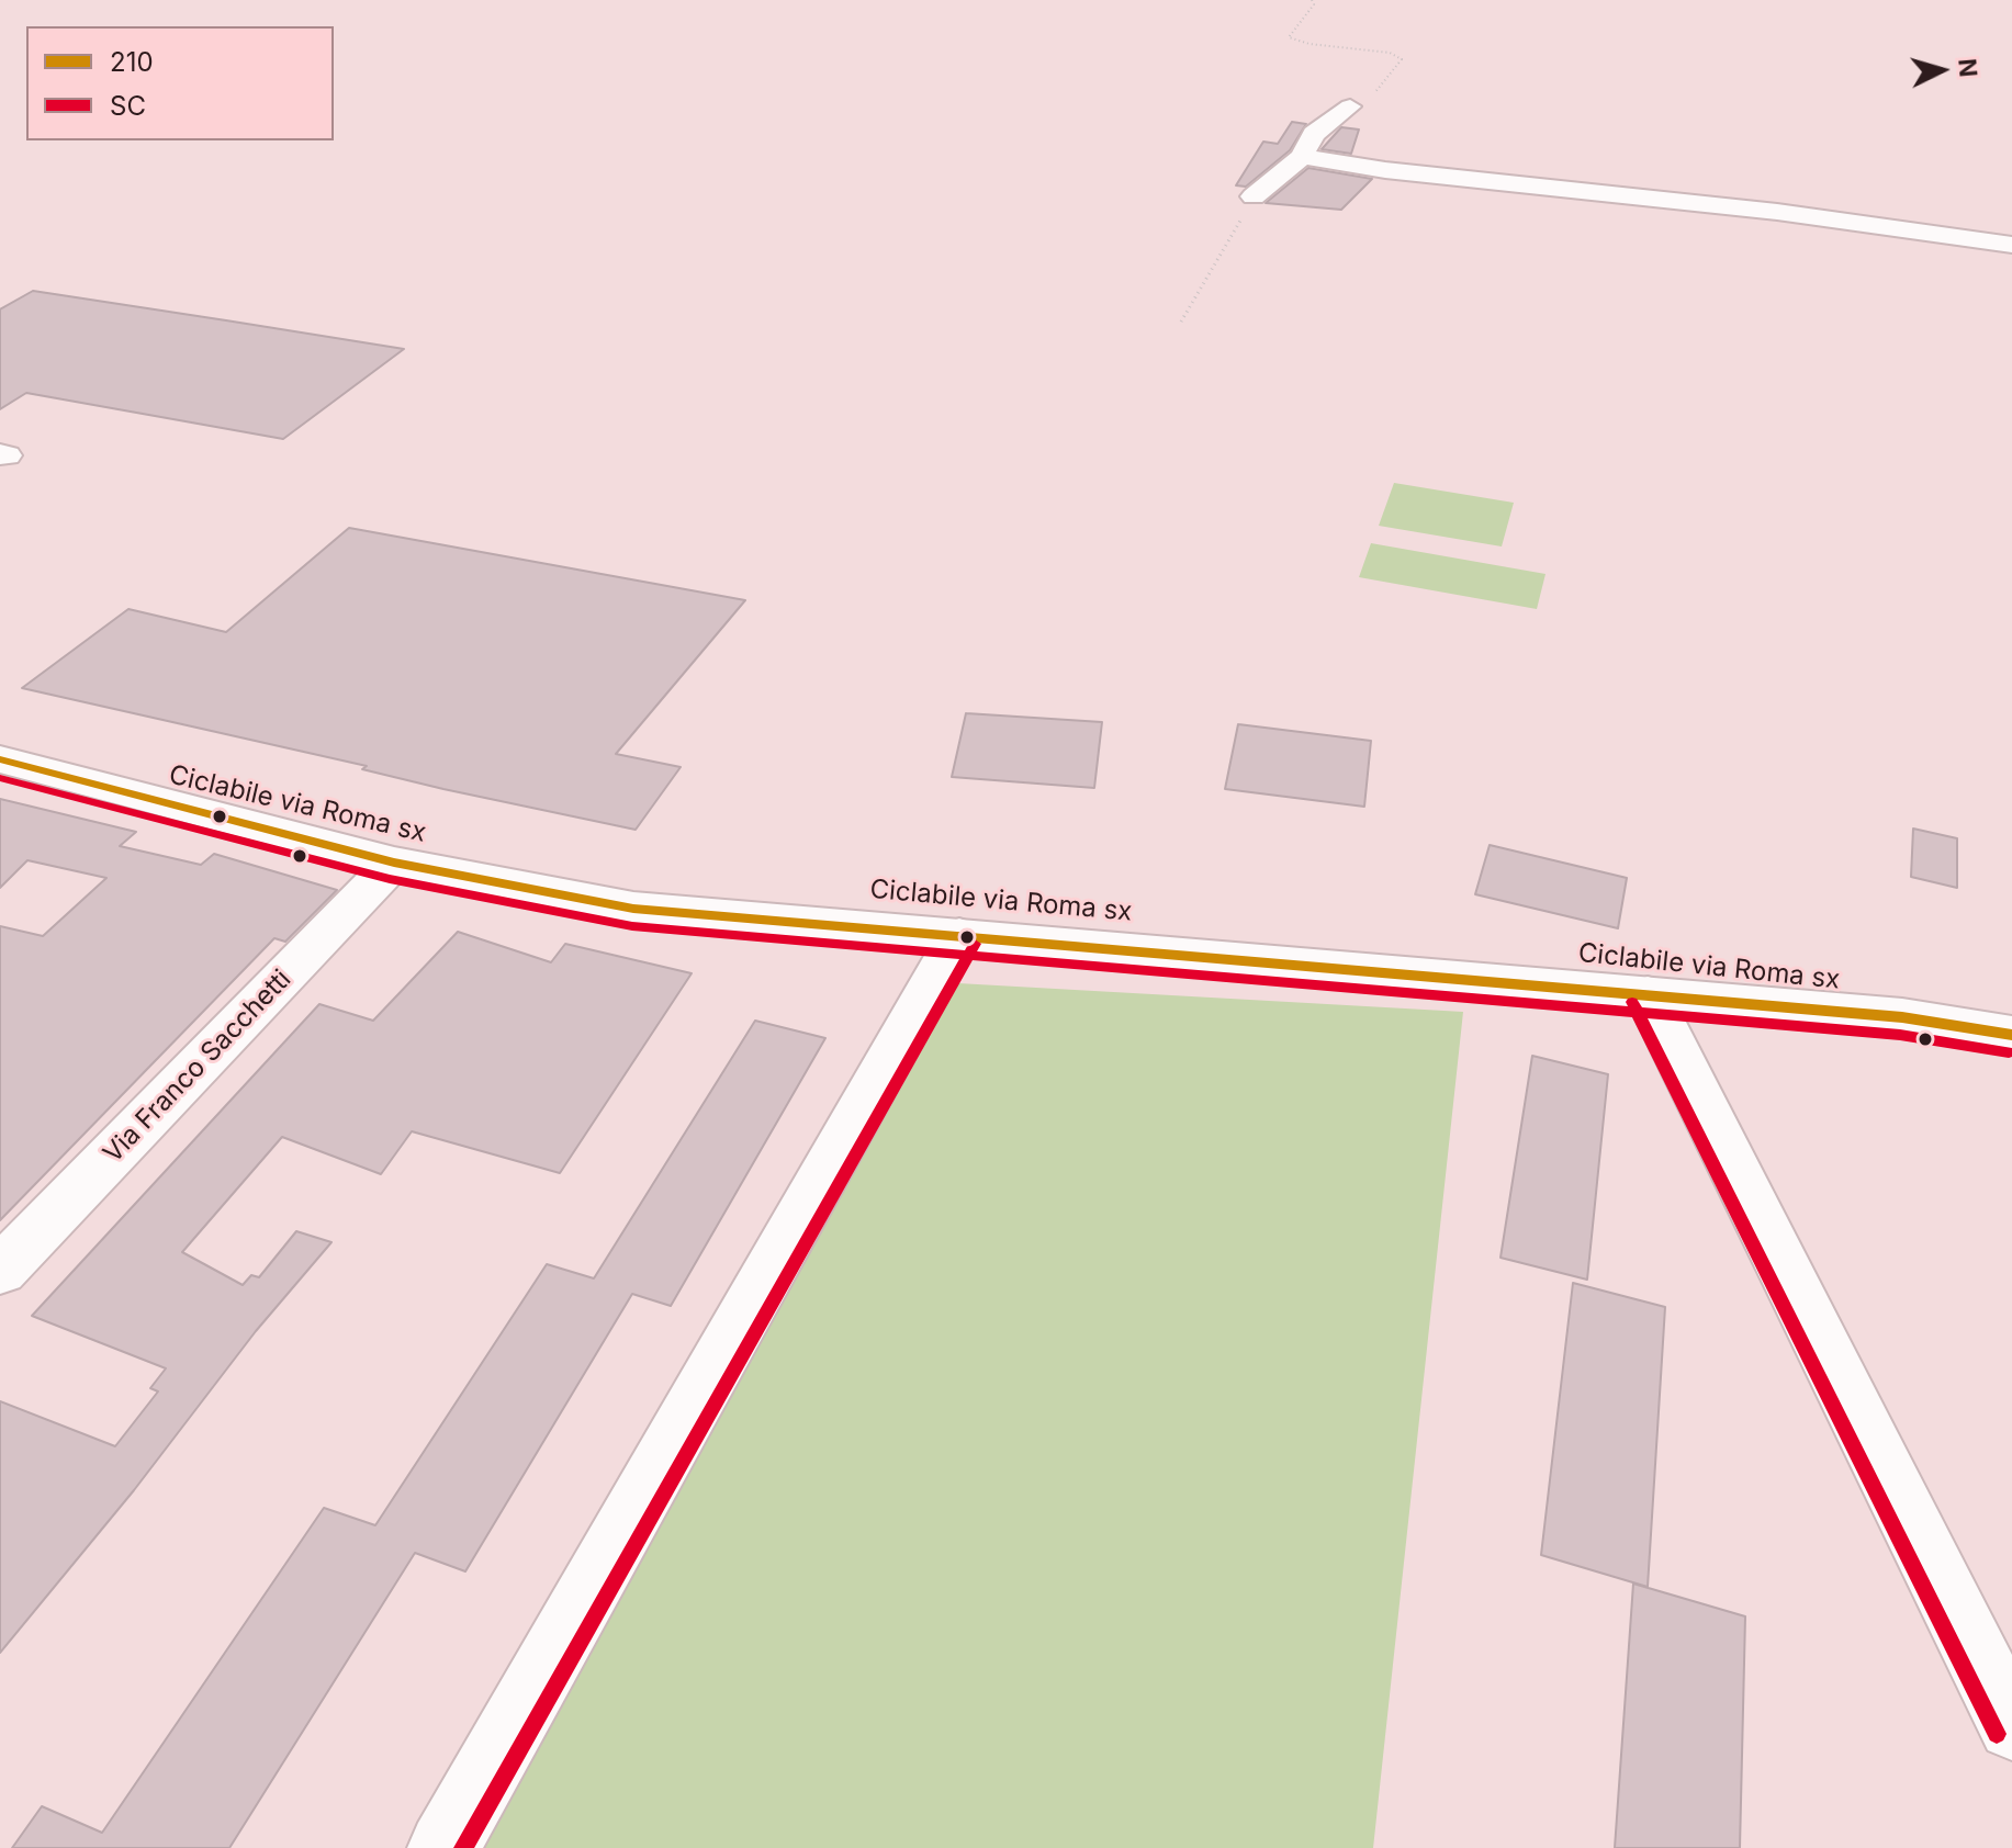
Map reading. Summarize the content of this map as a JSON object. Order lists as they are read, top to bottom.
{
  "streets": {
    "street": ["Via Franco Sacchetti"]
  },
  "lines": ["transit line 210", "transit line SC"],
  "legend": ["210", "SC"],
  "north": "right"
}
